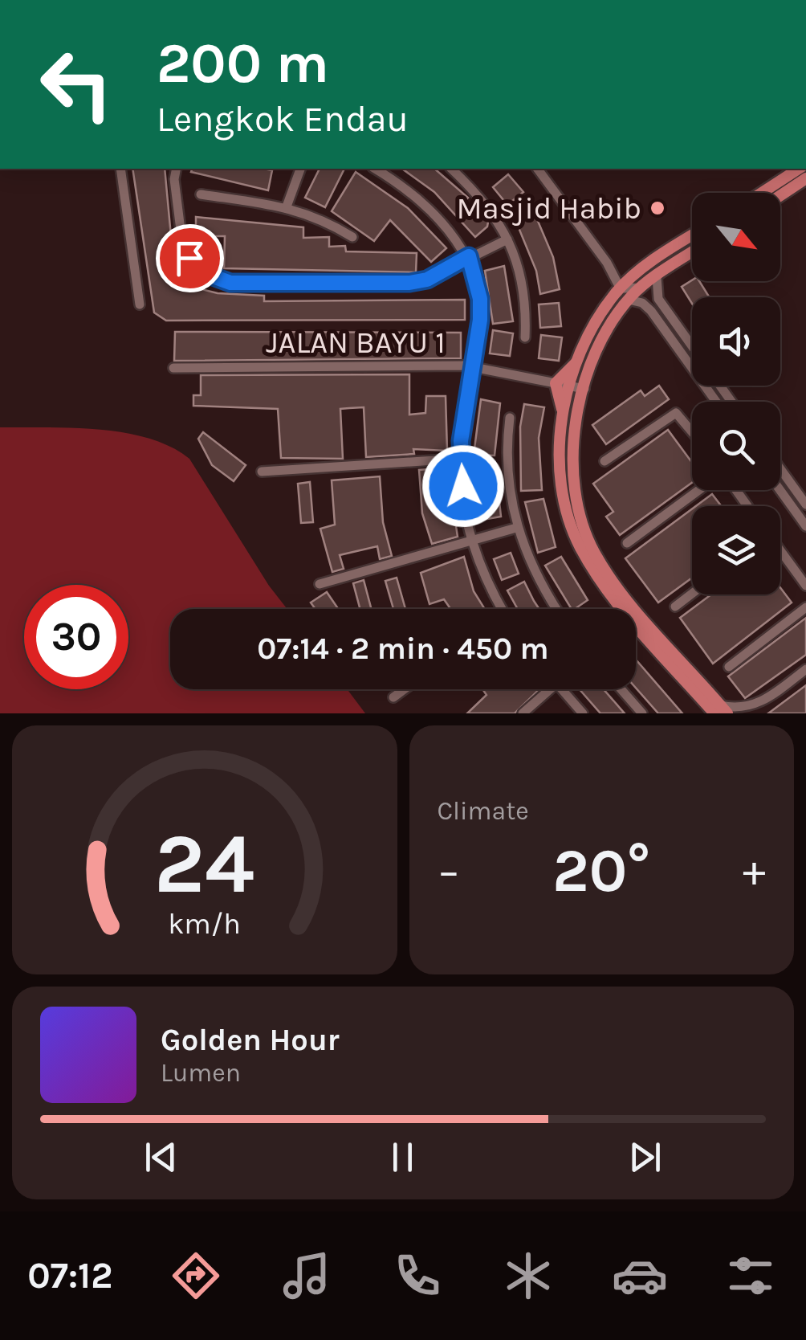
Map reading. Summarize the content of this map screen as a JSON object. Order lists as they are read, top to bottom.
{
  "streets": {
    "street": ["JALAN BAYU 1"]
  },
  "places": ["Masjid Habib"],
  "north": "bottom right",
  "page": {
    "turn": ["200 m", "Lengkok Endau"],
    "limit": "30",
    "trip": "07:14 · 2 min · 450 m",
    "tile": "Climate",
    "heat": ["−", "20°", "+"],
    "song": ["Golden Hour", "Lumen"],
    "tabs": "07:12",
    "gauge": ["24", "km/h"]
  }
}
